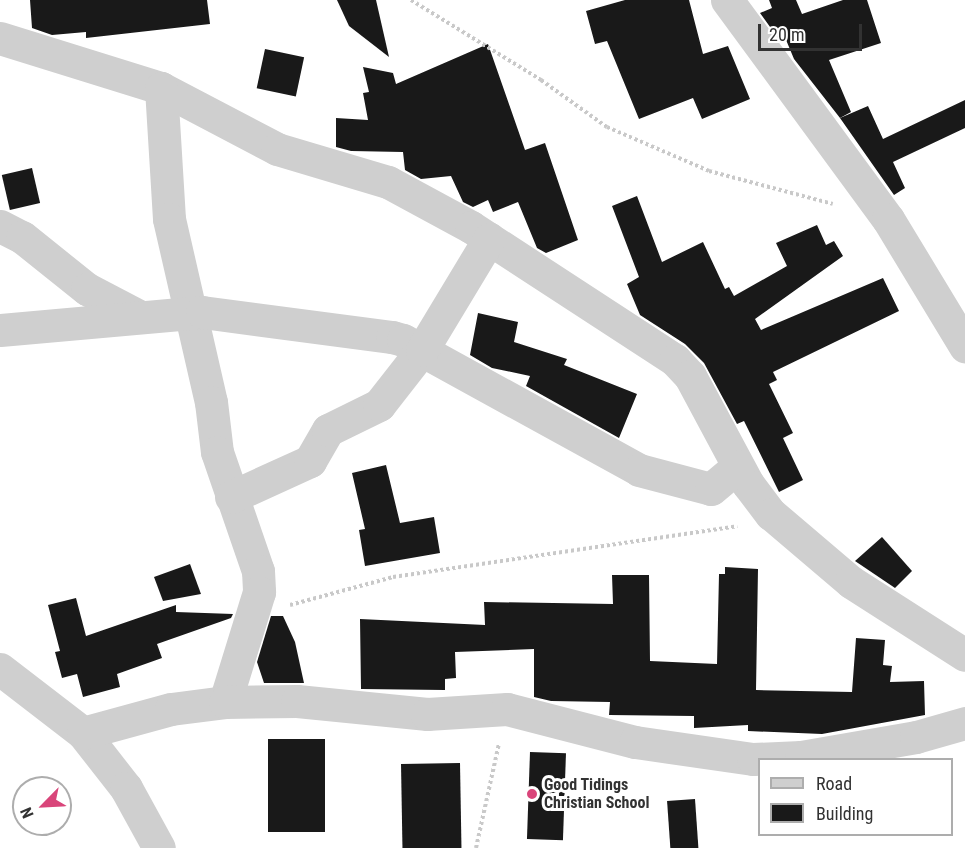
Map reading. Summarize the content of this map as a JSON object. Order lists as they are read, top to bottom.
{
  "places": ["Good Tidings Christian School"],
  "legend": ["Road", "Building"],
  "scale_bar": "20 m",
  "north": "bottom left"
}
